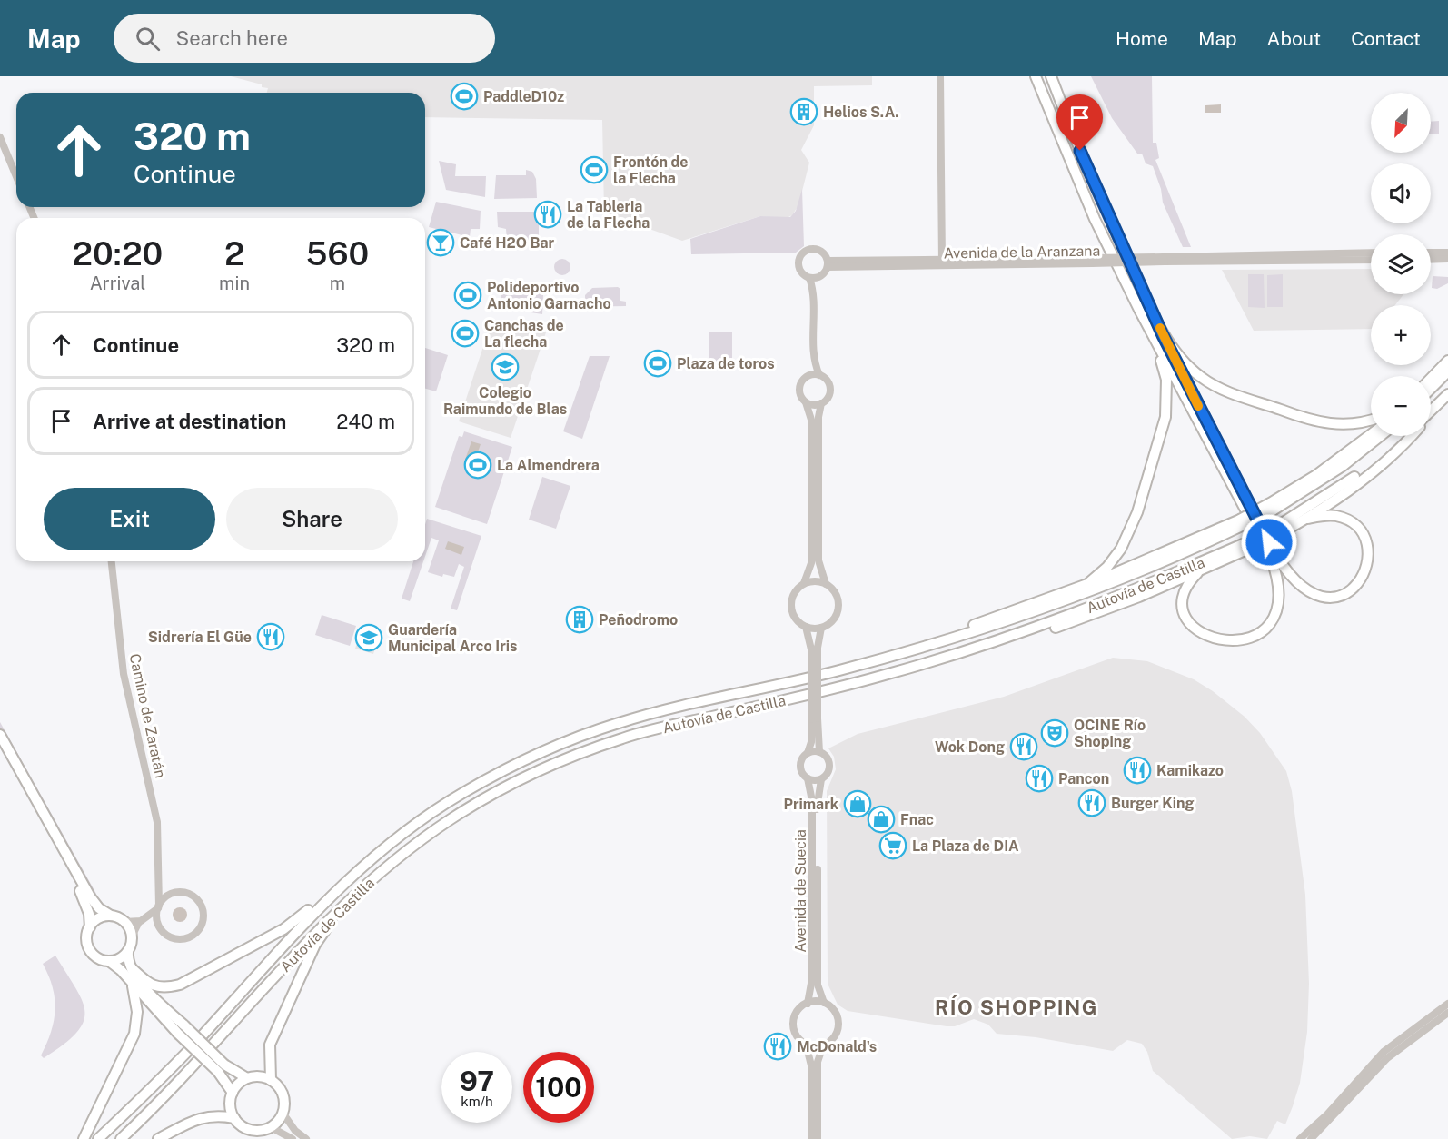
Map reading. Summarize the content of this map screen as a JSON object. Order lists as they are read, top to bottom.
{
  "streets": {
    "highway": ["Autovía de Castilla"],
    "street": ["Avenida de la Aranzana", "Camino de Zaratán", "Avenida de Suecia"]
  },
  "districts": ["RÍO SHOPPING"],
  "places": {
    "sports": [
      "PaddleD10z",
      "Frontón de la Flecha",
      "Polideportivo Antonio Garnacho",
      "Canchas de La flecha",
      "Plaza de toros",
      "La Almendrera"
    ],
    "building": ["Helios S.A.", "Peñodromo"],
    "restaurant": [
      "La Tableria de la Flecha",
      "Sidrería El Güe",
      "Wok Dong",
      "Kamikazo",
      "Pancon",
      "Burger King",
      "McDonald's"
    ],
    "bar": ["Café H2O Bar"],
    "school or university": ["Colegio Raimundo de Blas", "Guardería Municipal Arco Iris"],
    "theatre": ["OCINE Río Shoping"],
    "shop": ["Primark", "Fnac"],
    "supermarket": ["La Plaza de DIA"]
  },
  "north": "bottom left",
  "page": {
    "header": "Map",
    "search": "Search here",
    "nav": [
      "Home",
      "Map",
      "About",
      "Contact"
    ],
    "map_buttons": ["+", "−"],
    "turn": ["320 m", "Continue"],
    "eta": [
      "20:20",
      "Arrival",
      "2",
      "min",
      "560",
      "m"
    ],
    "list": [
      {
        "name": "Continue",
        "value": "320 m"
      },
      {
        "name": "Arrive at destination",
        "value": "240 m"
      }
    ],
    "buttons": ["Exit", "Share"],
    "speed": "97 km/h",
    "limit": "100"
  }
}
